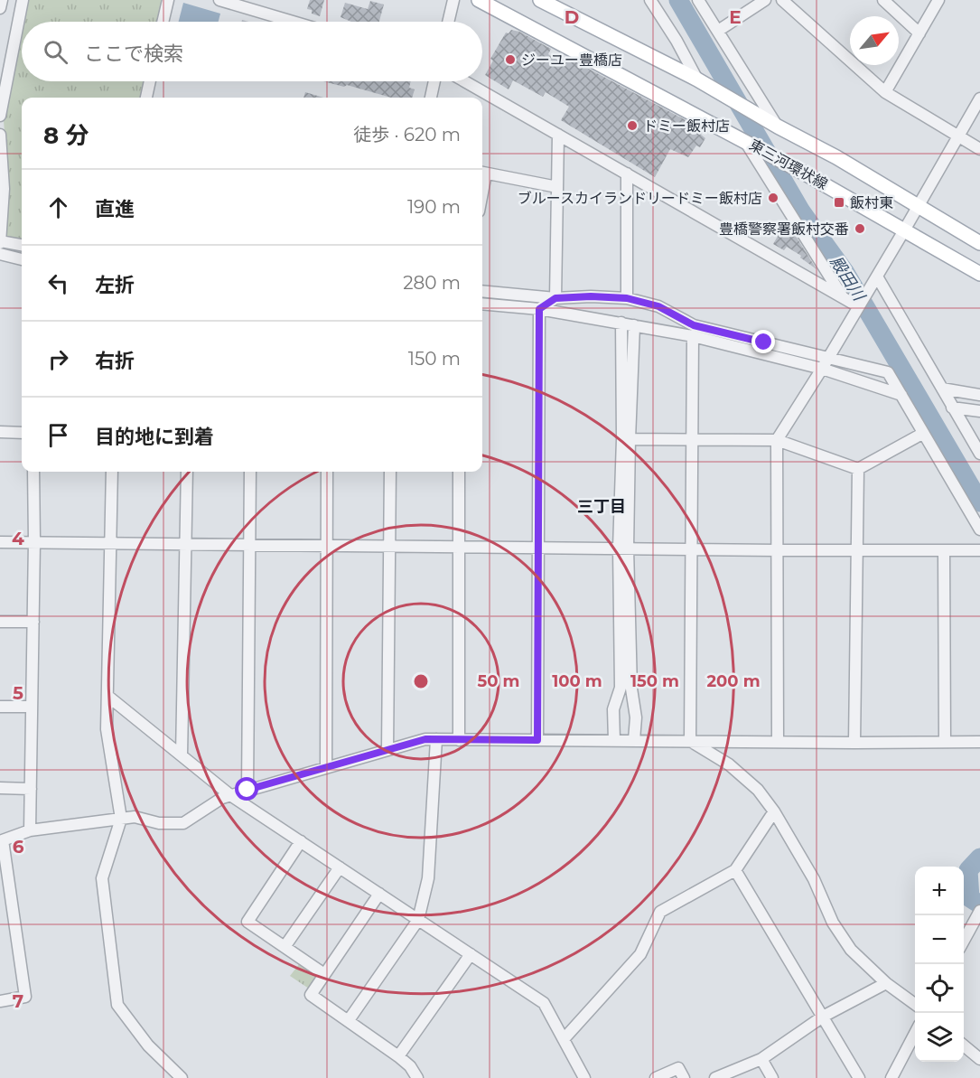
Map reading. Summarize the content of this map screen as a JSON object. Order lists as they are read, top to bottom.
{
  "streets": {
    "main road": ["東三河環状線"]
  },
  "districts": ["三丁目"],
  "water": ["殿田川"],
  "places": {
    "other": [
      "ジーユー豊橋店",
      "ドミー飯村店",
      "ブルースカイランドリードミー飯村店",
      "豊橋警察署飯村交番"
    ],
    "transit": ["飯村東"]
  },
  "north": "top right",
  "page": {
    "search": "ここで検索",
    "heading": ["8 分", "徒歩 · 620 m"],
    "list": [
      ["直進", "190 m"],
      ["左折", "280 m"],
      ["右折", "150 m"],
      "目的地に到着"
    ],
    "map_buttons": ["+", "−"]
  },
  "grid": {
    "columns": ["D", "E"],
    "rows": [
      "4",
      "5",
      "6",
      "7"
    ]
  },
  "rings": [
    "50 m",
    "100 m",
    "150 m",
    "200 m"
  ]
}
